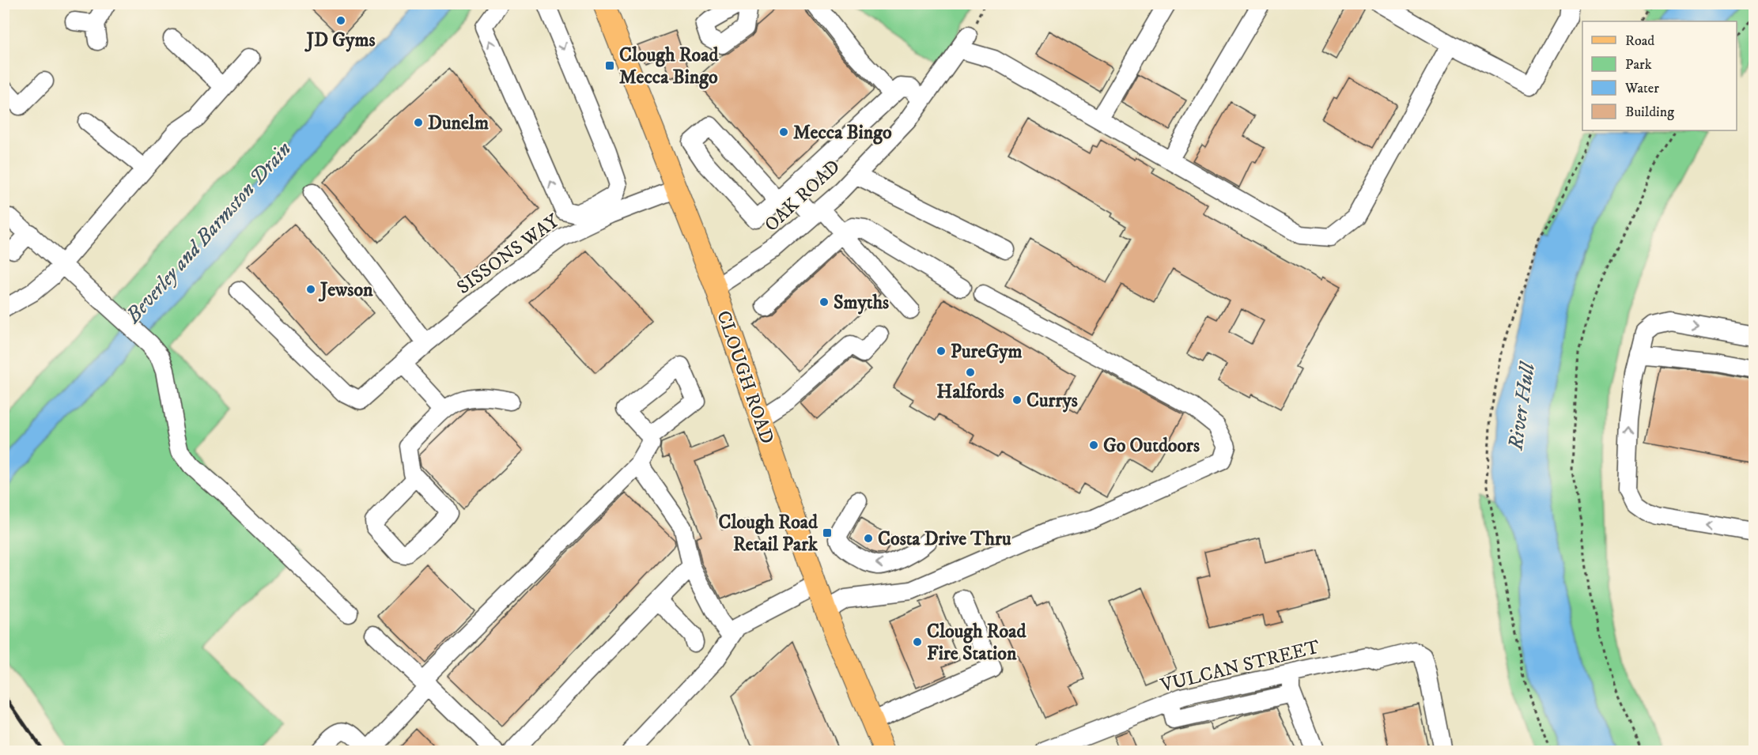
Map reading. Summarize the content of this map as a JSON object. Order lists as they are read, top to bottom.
{
  "streets": {
    "main road": ["CLOUGH ROAD"],
    "street": ["OAK ROAD", "SISSONS WAY", "VULCAN STREET"]
  },
  "crossings": [
    ["OAK ROAD", "CLOUGH ROAD"],
    ["SISSONS WAY", "CLOUGH ROAD"]
  ],
  "water": ["Beverley and Barmston Drain", "River Hull"],
  "places": {
    "other": [
      "JD Gyms",
      "Dunelm",
      "Mecca Bingo",
      "Jewson",
      "Smyths",
      "PureGym",
      "Halfords",
      "Currys",
      "Go Outdoors",
      "Costa Drive Thru",
      "Clough Road Fire Station"
    ],
    "transit": ["Clough Road Mecca Bingo", "Clough Road Retail Park"]
  },
  "legend": [
    "Road",
    "Park",
    "Water",
    "Building"
  ]
}
